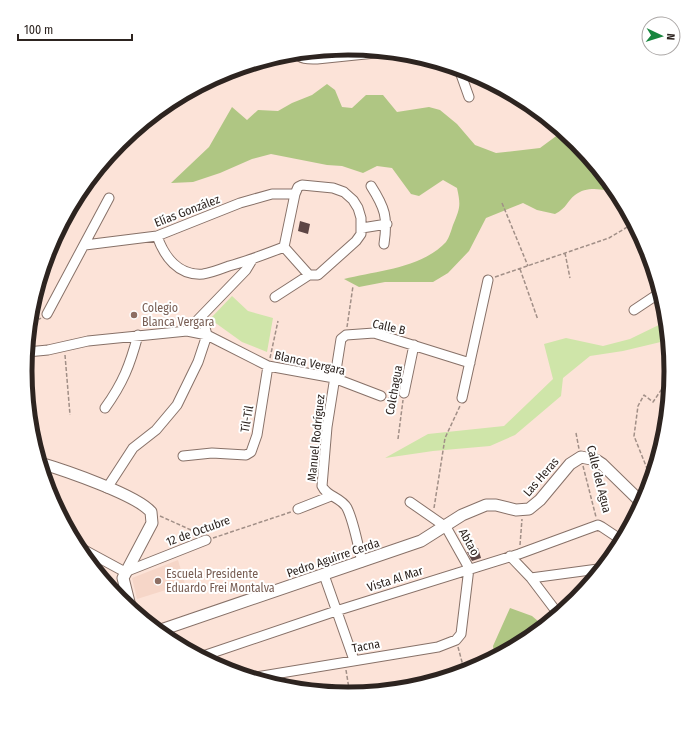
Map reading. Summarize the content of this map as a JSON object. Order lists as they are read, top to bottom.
{
  "streets": {
    "street": [
      "Elías González",
      "Calle B",
      "Blanca Vergara",
      "Colchagua",
      "Til-Til",
      "Manuel Rodríguez",
      "Las Heras",
      "Calle del Agua",
      "12 de Octubre",
      "Abtao",
      "Pedro Aguirre Cerda",
      "Vista Al Mar",
      "Tacna"
    ]
  },
  "crossings": [
    ["Calle B", "Colchagua"],
    ["Blanca Vergara", "Til-Til"],
    ["Blanca Vergara", "Manuel Rodríguez"],
    ["Las Heras", "Calle del Agua"],
    ["Las Heras", "Abtao"],
    ["Las Heras", "Pedro Aguirre Cerda"],
    ["Calle del Agua", "Vista Al Mar"],
    ["Abtao", "Pedro Aguirre Cerda"],
    ["Abtao", "Vista Al Mar"],
    ["Abtao", "Tacna"]
  ],
  "places": ["Colegio Blanca Vergara", "Escuela Presidente Eduardo Frei Montalva"],
  "scale_bar": "100 m",
  "north": "right"
}
